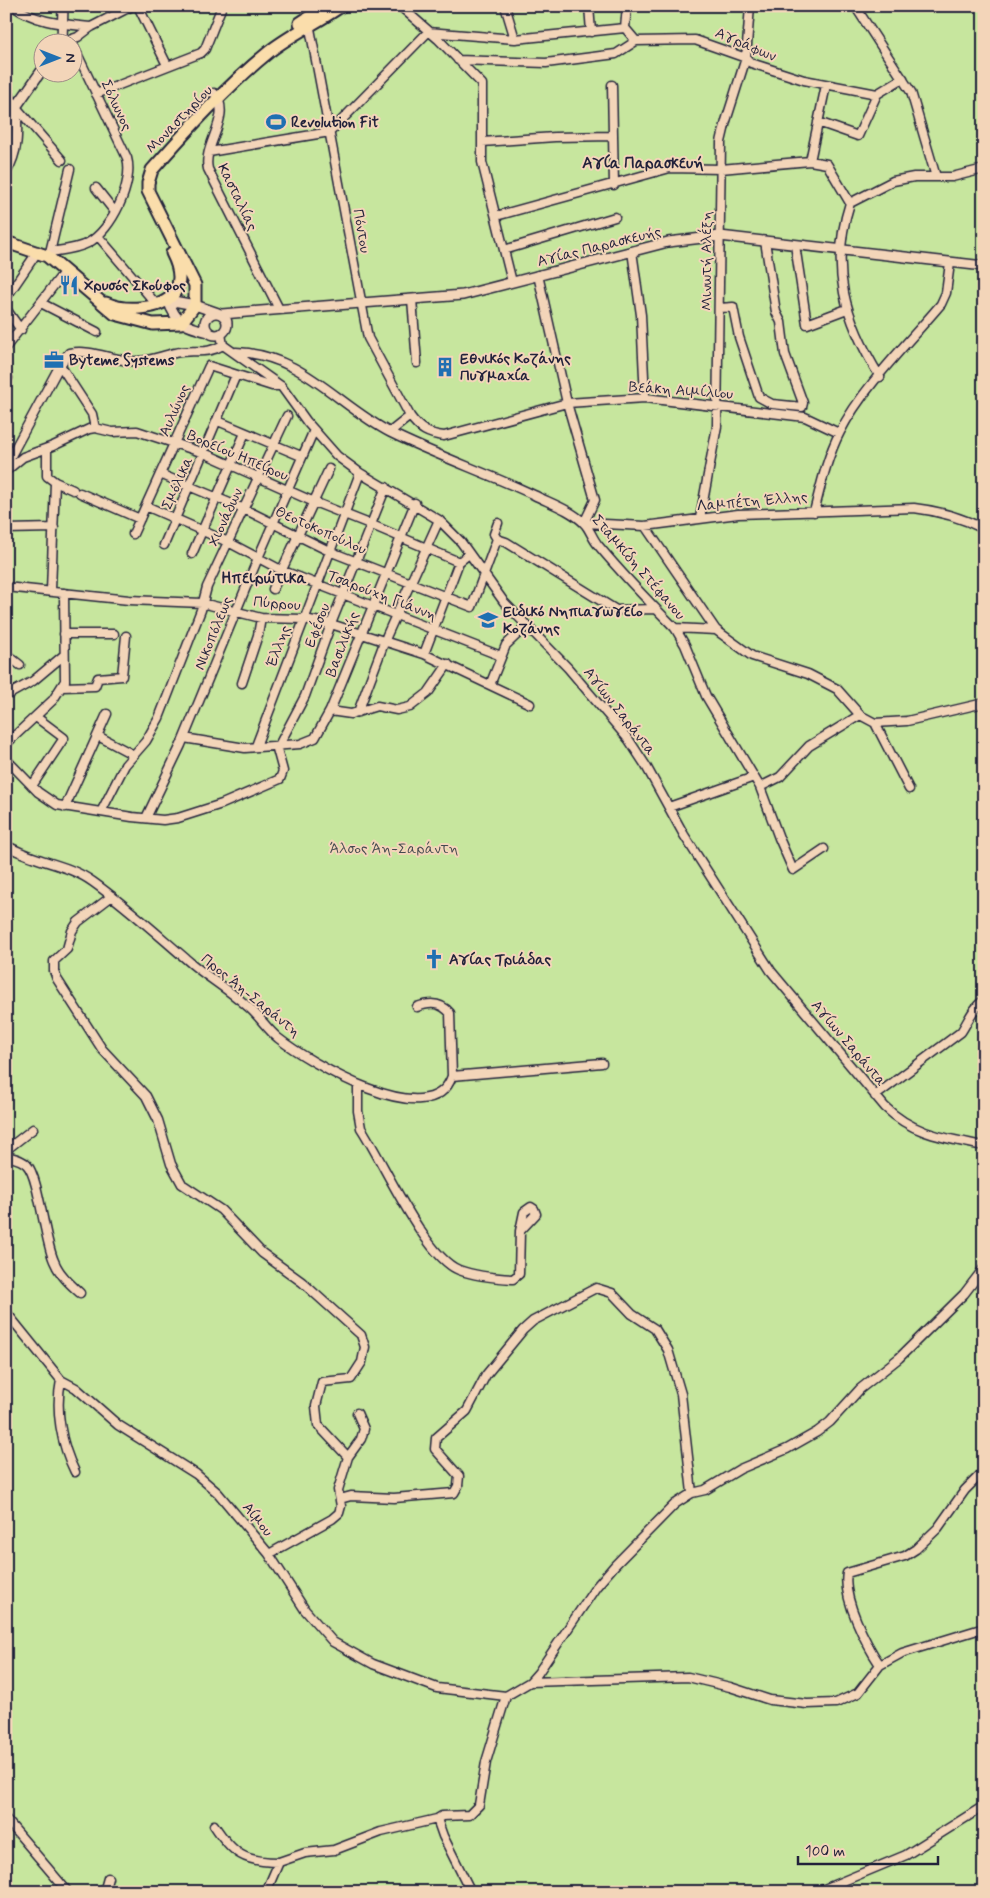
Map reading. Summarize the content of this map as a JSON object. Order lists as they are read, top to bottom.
{
  "streets": {
    "main road": ["Μοναστηρίου"],
    "street": [
      "Αγράφων",
      "Σόλωνος",
      "Κασταλίας",
      "Πόντου",
      "Αγίας Παρασκευής",
      "Μινωτή Αλέξη",
      "Βεάκη Αιμίλιου",
      "Αυλώνος",
      "Βορείου Ηπείρου",
      "Σμόλικα",
      "Λαμπέτη Έλλης",
      "Χιονάδων",
      "Θεοτοκοπούλου",
      "Σταμκίδη Στέφανου",
      "Τσαρούχη Γιάννη",
      "Πύρρου",
      "Εφέσου",
      "Νικοπόλεως",
      "Βασιλικής",
      "Έλλης",
      "Αγίων Σαράντα",
      "Προς Άη-Σαράντη",
      "Αίμου"
    ]
  },
  "crossings": [
    ["Αγράφων", "Μινωτή Αλέξη"],
    ["Μοναστηρίου", "Κασταλίας"],
    ["Μοναστηρίου", "Πόντου"],
    ["Κασταλίας", "Αγίας Παρασκευής"],
    ["Πόντου", "Αγίας Παρασκευής"],
    ["Πόντου", "Βεάκη Αιμίλιου"],
    ["Αγίας Παρασκευής", "Μινωτή Αλέξη"],
    ["Αγίας Παρασκευής", "Λαμπέτη Έλλης"],
    ["Μινωτή Αλέξη", "Βεάκη Αιμίλιου"],
    ["Μινωτή Αλέξη", "Λαμπέτη Έλλης"],
    ["Βεάκη Αιμίλιου", "Λαμπέτη Έλλης"],
    ["Αυλώνος", "Βορείου Ηπείρου"],
    ["Αυλώνος", "Σμόλικα"],
    ["Αυλώνος", "Θεοτοκοπούλου"],
    ["Αυλώνος", "Τσαρούχη Γιάννη"],
    ["Αυλώνος", "Αγίων Σαράντα"],
    ["Βορείου Ηπείρου", "Σμόλικα"],
    ["Βορείου Ηπείρου", "Χιονάδων"],
    ["Βορείου Ηπείρου", "Εφέσου"],
    ["Βορείου Ηπείρου", "Νικοπόλεως"],
    ["Βορείου Ηπείρου", "Βασιλικής"],
    ["Βορείου Ηπείρου", "Έλλης"],
    ["Σμόλικα", "Θεοτοκοπούλου"],
    ["Σμόλικα", "Τσαρούχη Γιάννη"],
    ["Λαμπέτη Έλλης", "Σταμκίδη Στέφανου"],
    ["Χιονάδων", "Θεοτοκοπούλου"],
    ["Χιονάδων", "Τσαρούχη Γιάννη"],
    ["Χιονάδων", "Πύρρου"],
    ["Θεοτοκοπούλου", "Εφέσου"],
    ["Θεοτοκοπούλου", "Νικοπόλεως"],
    ["Θεοτοκοπούλου", "Βασιλικής"],
    ["Θεοτοκοπούλου", "Έλλης"],
    ["Θεοτοκοπούλου", "Αγίων Σαράντα"],
    ["Σταμκίδη Στέφανου", "Αγίων Σαράντα"],
    ["Τσαρούχη Γιάννη", "Εφέσου"],
    ["Τσαρούχη Γιάννη", "Νικοπόλεως"],
    ["Τσαρούχη Γιάννη", "Βασιλικής"],
    ["Τσαρούχη Γιάννη", "Έλλης"],
    ["Πύρρου", "Εφέσου"],
    ["Πύρρου", "Νικοπόλεως"],
    ["Πύρρου", "Βασιλικής"],
    ["Πύρρου", "Έλλης"],
    ["Εφέσου", "Βασιλικής"],
    ["Εφέσου", "Αγίων Σαράντα"],
    ["Νικοπόλεως", "Αγίων Σαράντα"],
    ["Βασιλικής", "Αγίων Σαράντα"],
    ["Έλλης", "Αγίων Σαράντα"]
  ],
  "districts": ["Αγία Παρασκευή", "Ηπειρώτικα"],
  "parks": ["Άλσος Άη-Σαράντη"],
  "places": {
    "sports": ["Revolution Fit"],
    "restaurant": ["Χρυσός Σκούφος"],
    "office": ["Byteme Systems"],
    "building": ["Εθνικός Κοζάνης Πυγμαχία"],
    "school or university": ["Ειδικό Νηπιαγωγείο Κοζάνης"],
    "church": ["Αγίας Τριάδας"]
  },
  "scale_bar": "100 m",
  "north": "right"
}
